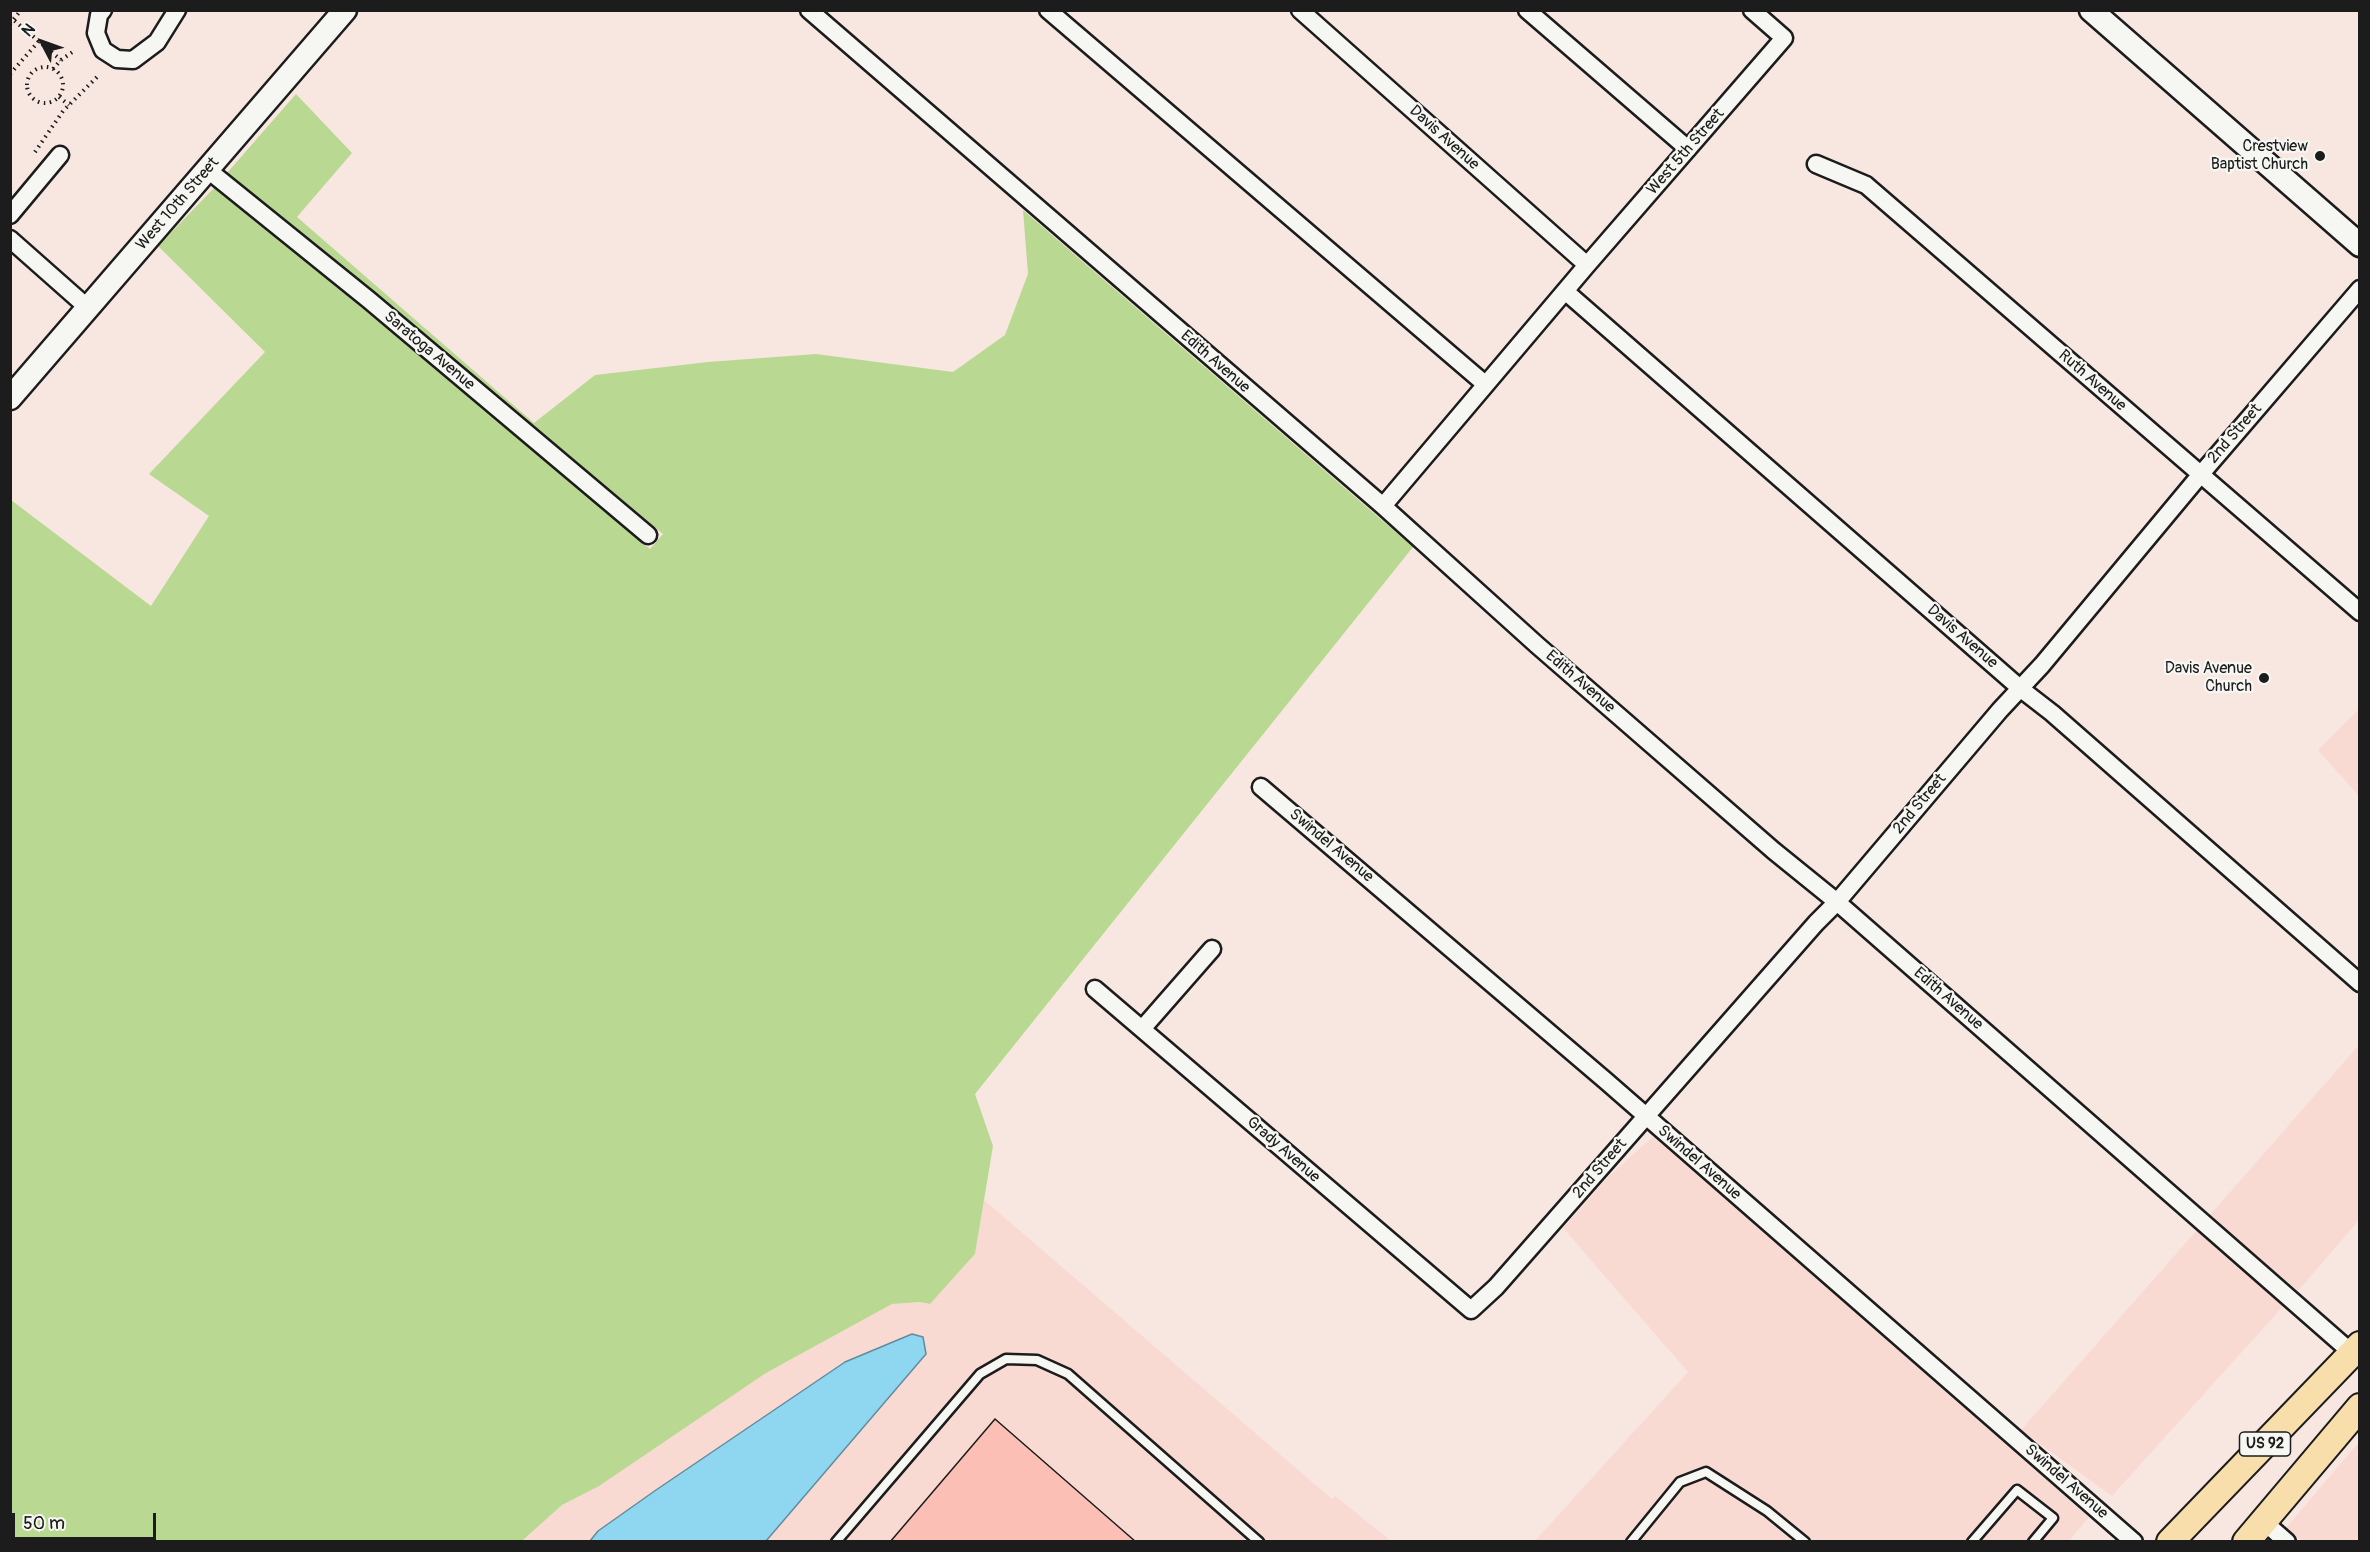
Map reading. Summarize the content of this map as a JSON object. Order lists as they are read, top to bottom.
{
  "streets": {
    "main road": ["US 92"],
    "street": [
      "Davis Avenue",
      "West 5th Street",
      "West 10th Street",
      "Saratoga Avenue",
      "Edith Avenue",
      "Ruth Avenue",
      "2nd Street",
      "Swindel Avenue",
      "Grady Avenue"
    ]
  },
  "crossings": [
    ["Davis Avenue", "West 5th Street"],
    ["Davis Avenue", "2nd Street"],
    ["West 10th Street", "Saratoga Avenue"],
    ["Edith Avenue", "2nd Street"],
    ["Edith Avenue", "US 92"],
    ["Ruth Avenue", "2nd Street"],
    ["2nd Street", "Swindel Avenue"],
    ["2nd Street", "Grady Avenue"]
  ],
  "places": ["Crestview Baptist Church", "Davis Avenue Church"],
  "scale_bar": "50 m",
  "north": "top left"
}
